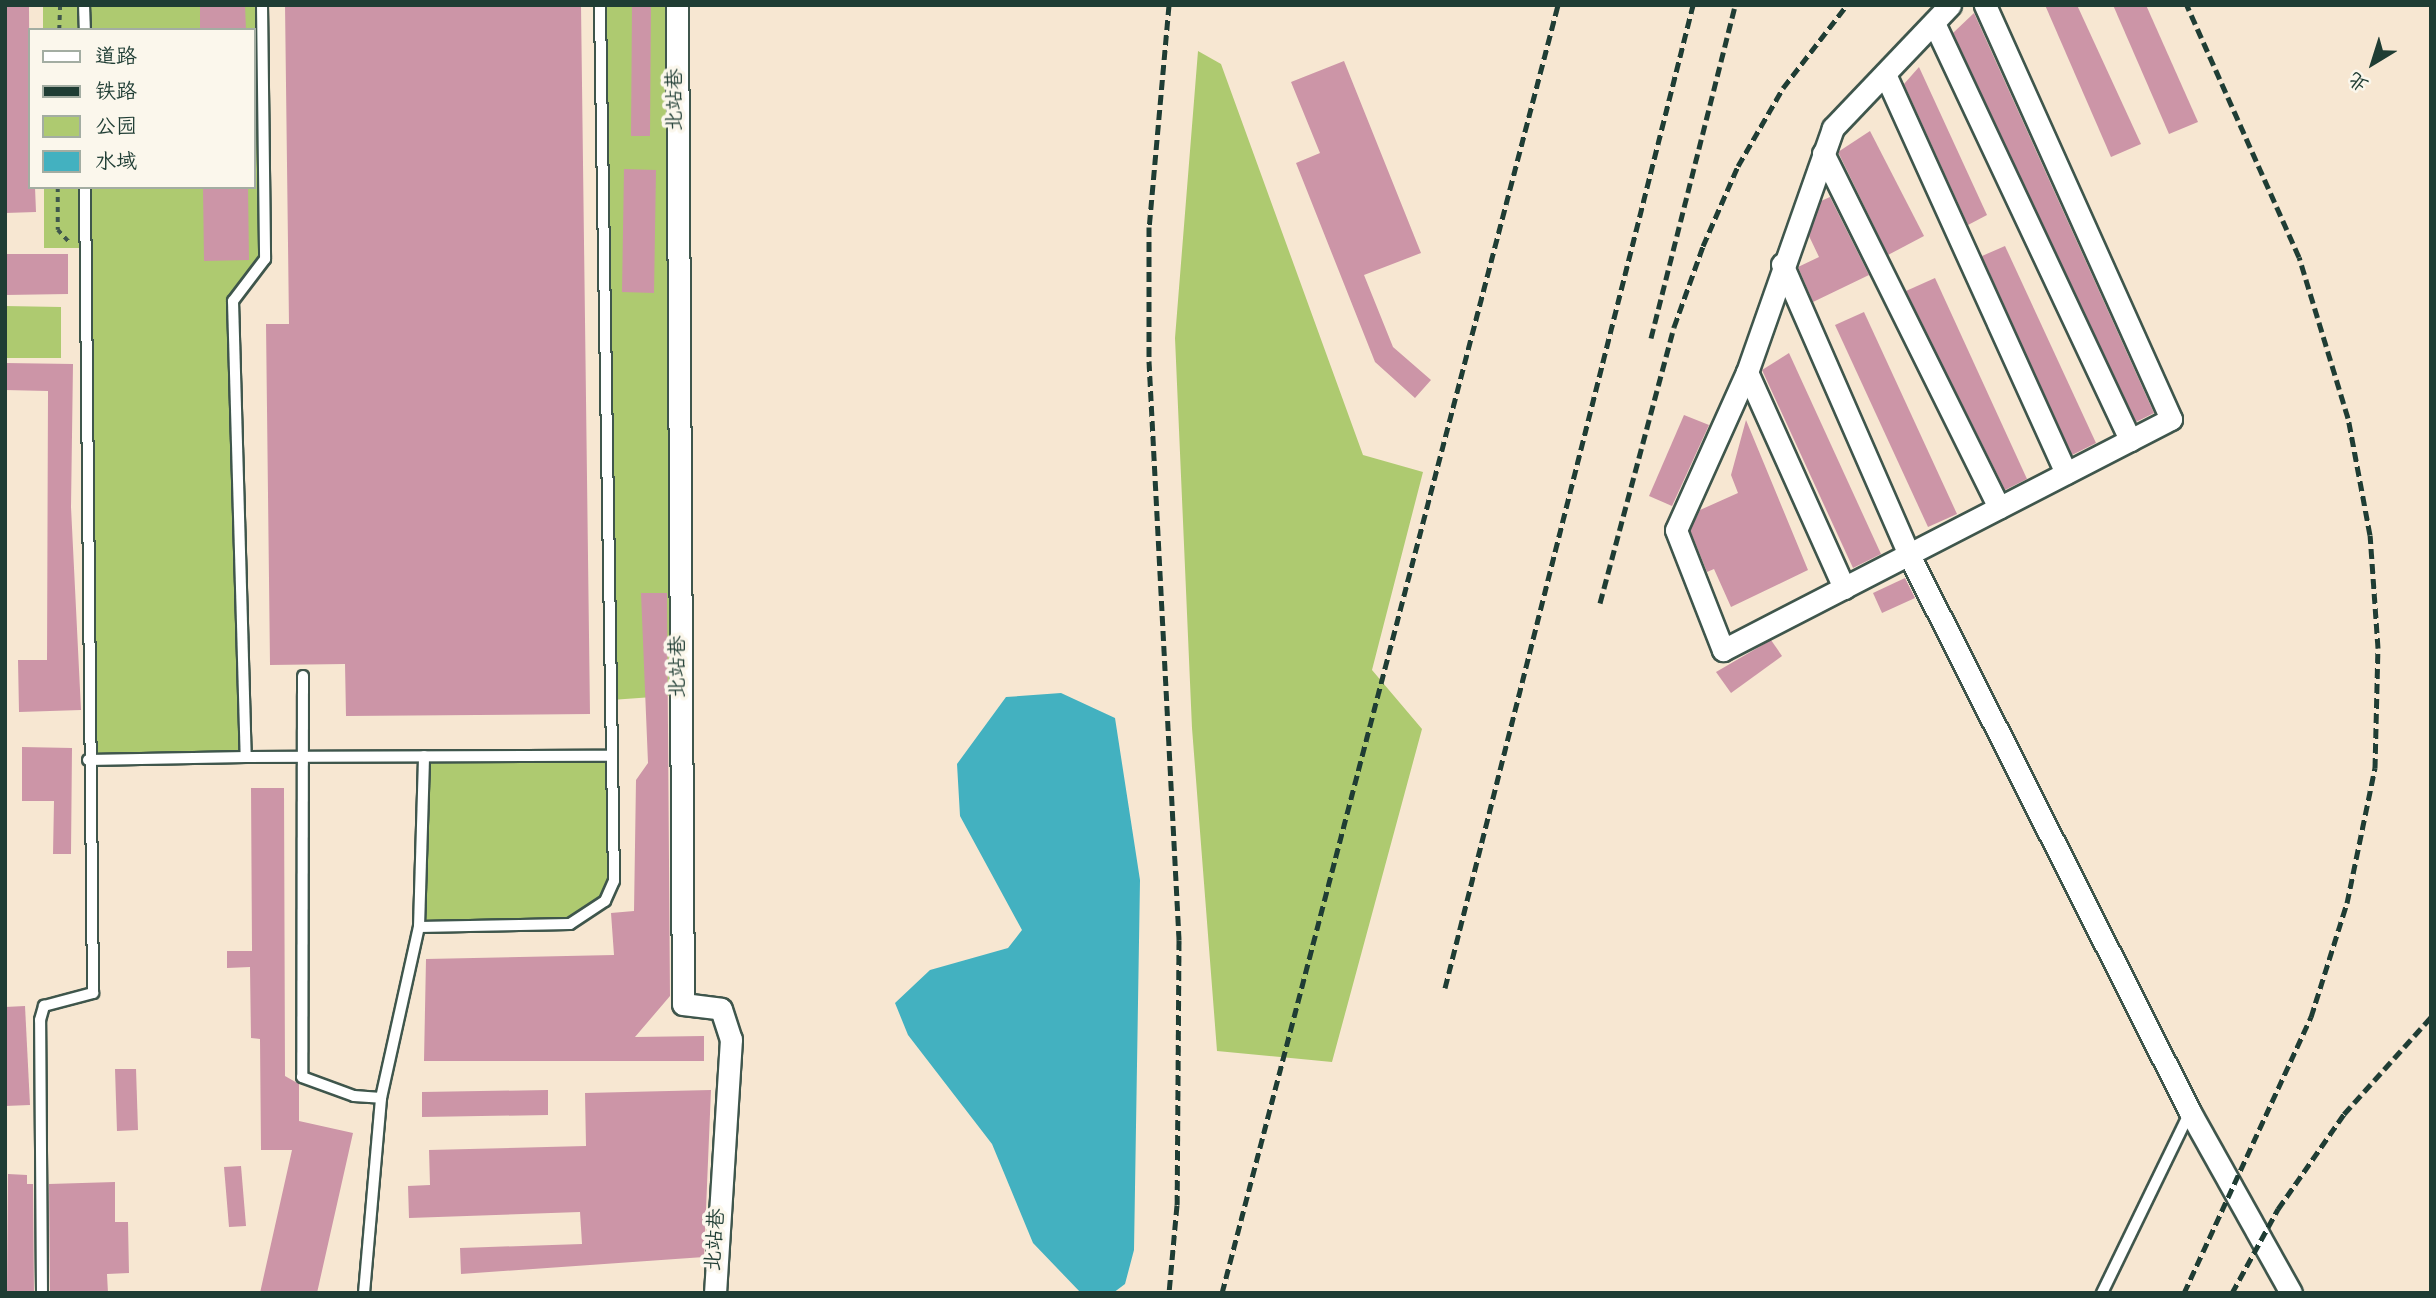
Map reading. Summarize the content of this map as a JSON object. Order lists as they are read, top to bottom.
{
  "streets": {
    "street": ["北站巷"]
  },
  "legend": [
    "道路",
    "铁路",
    "公园",
    "水域"
  ],
  "north": "bottom left"
}
